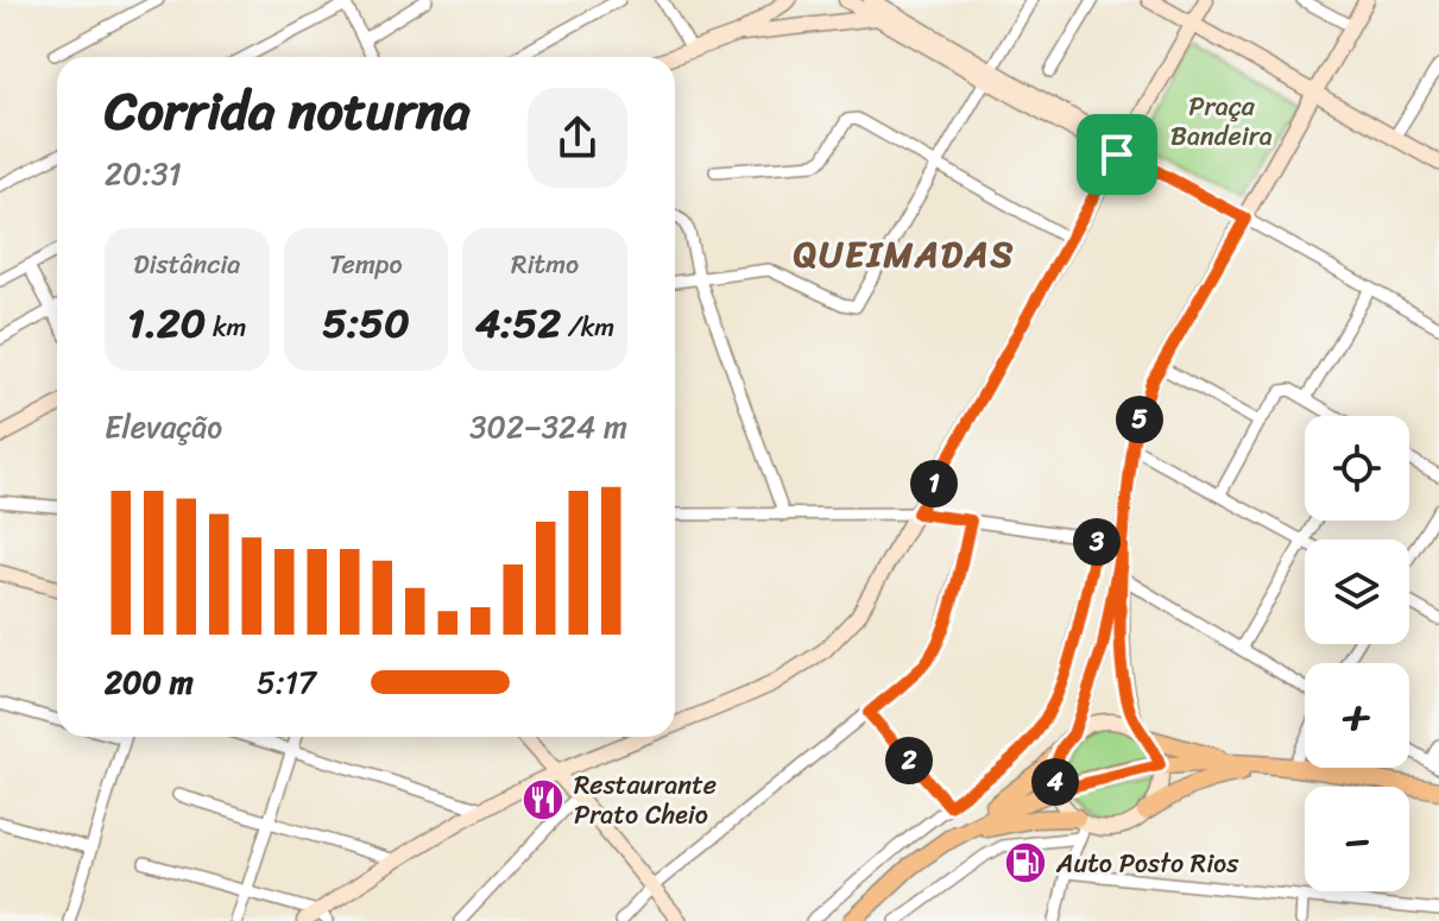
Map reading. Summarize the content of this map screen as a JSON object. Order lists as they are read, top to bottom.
{
  "districts": ["QUEIMADAS"],
  "parks": ["Praça Bandeira"],
  "places": {
    "restaurant": ["Restaurante Prato Cheio"],
    "fuel station": ["Auto Posto Rios"]
  },
  "page": {
    "heading": ["Corrida noturna", "20:31"],
    "stats": [
      ["Distância", "1.20 km"],
      ["Tempo", "5:50"],
      ["Ritmo", "4:52 /km"]
    ],
    "chart": ["Elevação", "302–324 m"],
    "pins": [
      "5",
      "1",
      "3",
      "2",
      "4"
    ],
    "map_buttons": ["+", "−"],
    "list": [
      {
        "name": "200 m",
        "note": "5:17"
      }
    ]
  }
}
